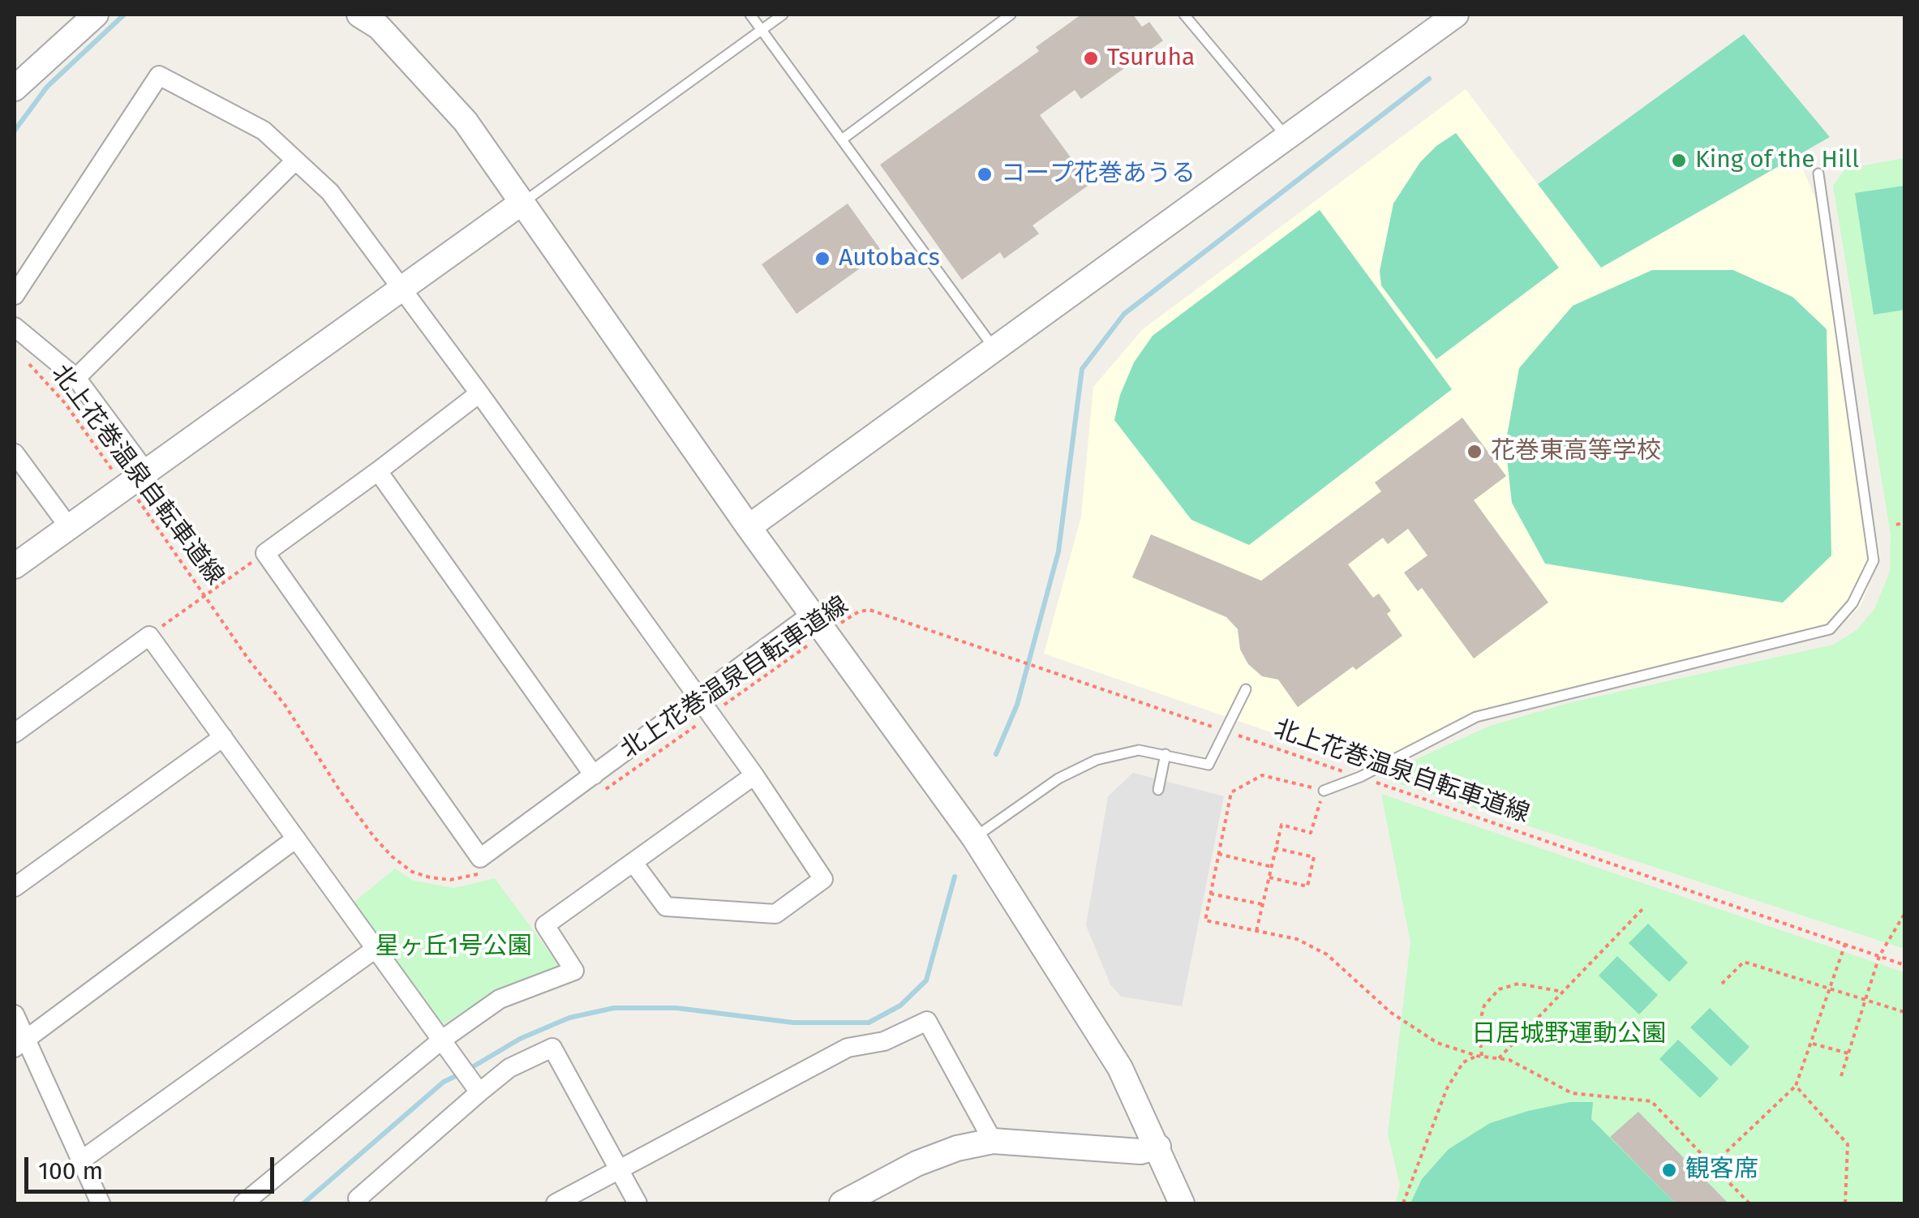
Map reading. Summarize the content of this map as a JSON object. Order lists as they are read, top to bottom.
{
  "streets": {
    "path": ["北上花巻温泉自転車道線"]
  },
  "parks": ["星ヶ丘1号公園", "日居城野運動公園"],
  "places": [
    "Tsuruha",
    "King of the Hill",
    "コープ花巻あうる",
    "Autobacs",
    "花巻東高等学校",
    "観客席"
  ],
  "scale_bar": "100 m"
}
